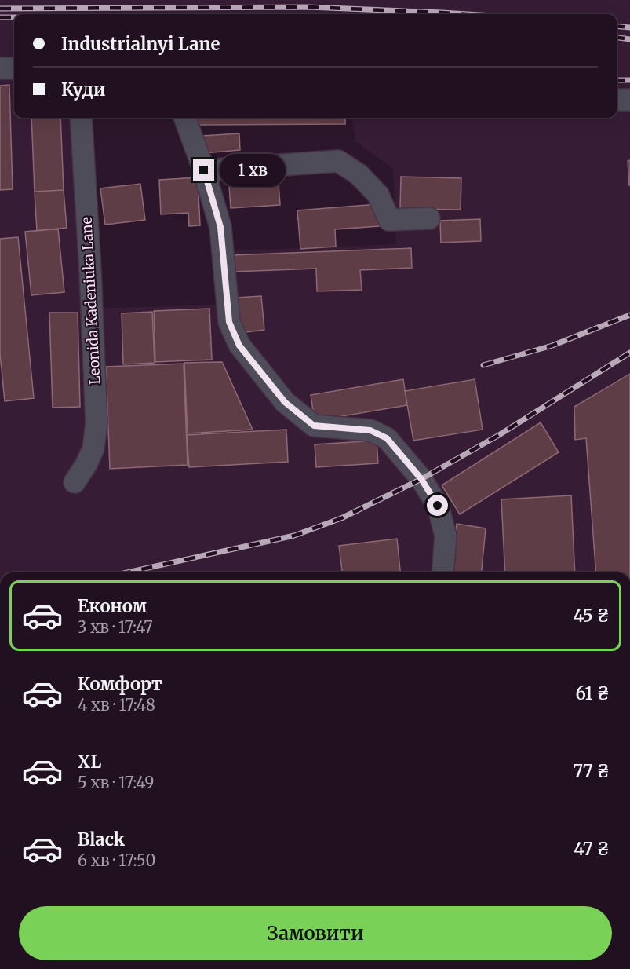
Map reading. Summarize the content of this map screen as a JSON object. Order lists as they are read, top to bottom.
{
  "streets": {
    "street": ["Leonida Kadeniuka Lane"]
  },
  "page": {
    "banner": ["Industrialnyi Lane", "Куди"],
    "bubble": "1 хв",
    "list": [
      {
        "name": "Економ",
        "note": "3 хв · 17:47",
        "value": "45 ₴"
      },
      {
        "name": "Комфорт",
        "note": "4 хв · 17:48",
        "value": "61 ₴"
      },
      {
        "name": "XL",
        "note": "5 хв · 17:49",
        "value": "77 ₴"
      },
      {
        "name": "Black",
        "note": "6 хв · 17:50",
        "value": "47 ₴"
      }
    ],
    "buttons": "Замовити"
  }
}
